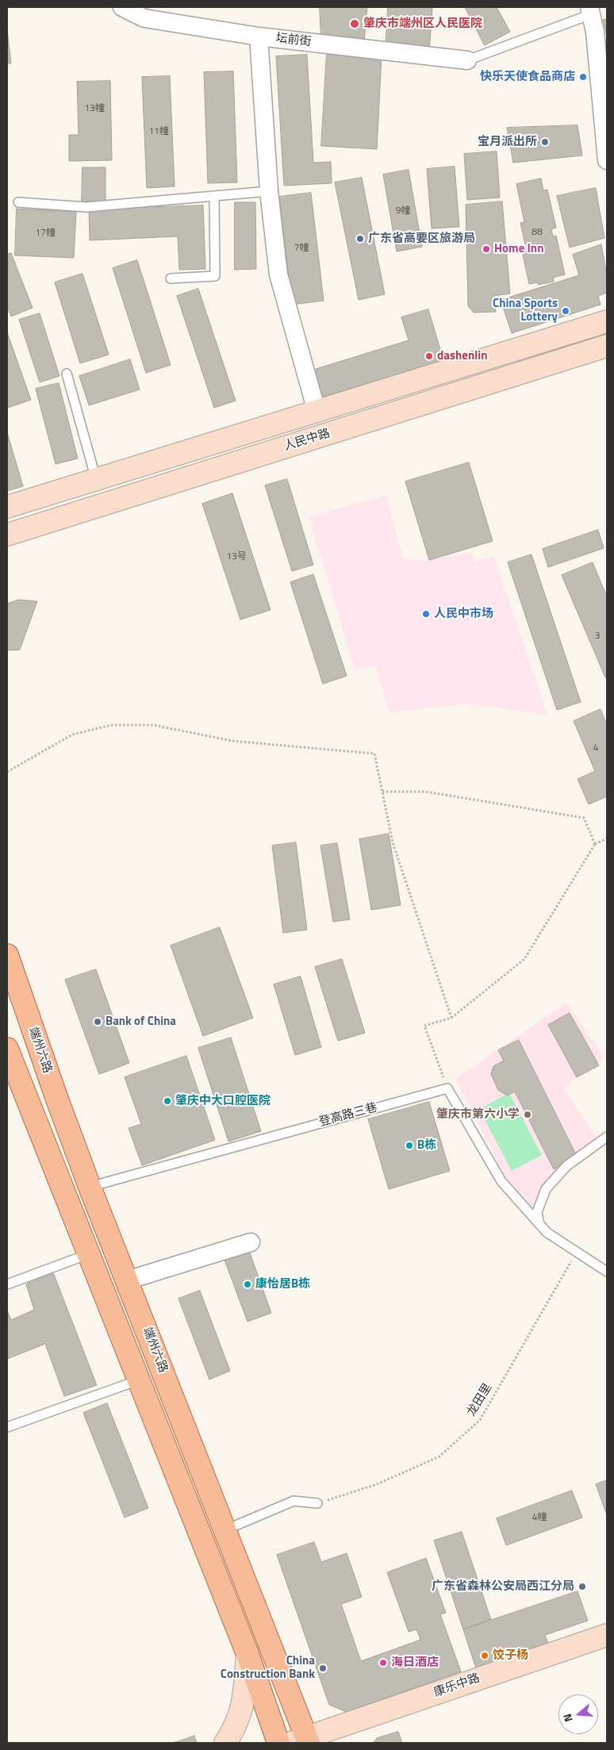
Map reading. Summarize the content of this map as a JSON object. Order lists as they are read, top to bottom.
{
  "streets": {
    "main road": ["人民中路", "端州六路", "康乐中路"],
    "street": ["坛前街"],
    "lane": ["登高路三巷"],
    "path": ["龙田里"]
  },
  "crossings": [
    ["端州六路", "登高路三巷"],
    ["端州六路", "康乐中路"]
  ],
  "places": [
    "肇庆市端州区人民医院",
    "快乐天使食品商店",
    "宝月派出所",
    "广东省高要区旅游局",
    "Home Inn",
    "China Sports Lottery",
    "dashenlin",
    "人民中市场",
    "Bank of China",
    "肇庆中大口腔医院",
    "肇庆市第六小学",
    "B栋",
    "康怡居B栋",
    "广东省森林公安局西江分局",
    "饺子杨",
    "海日酒店",
    "China Construction Bank"
  ],
  "house_numbers": [
    "13幢",
    "11幢",
    "9幢",
    "88",
    "17幢",
    "7幢",
    "13号",
    "3",
    "4",
    "4幢"
  ],
  "north": "left"
}
